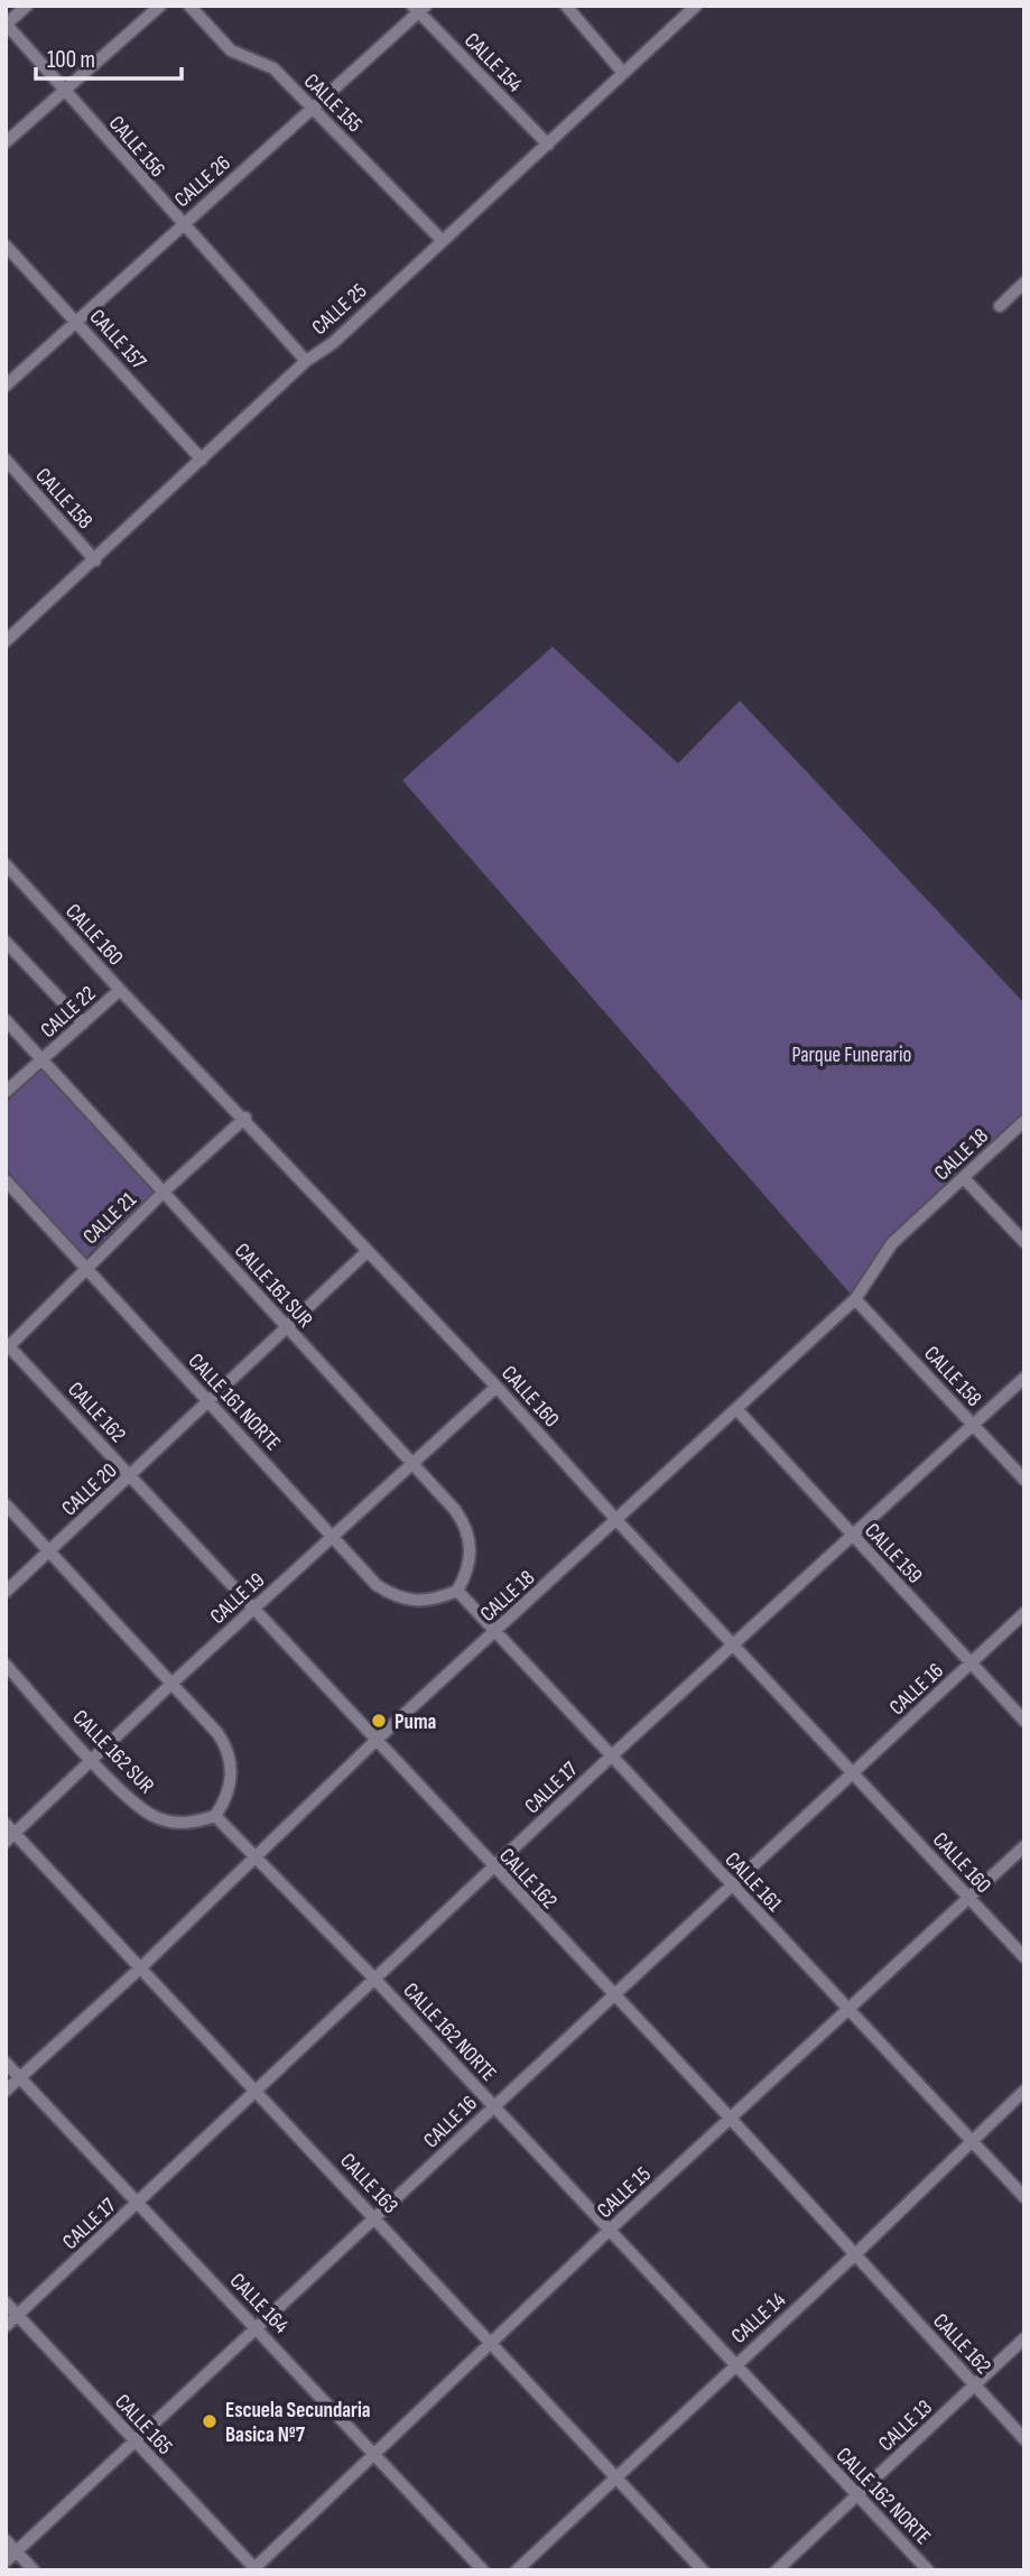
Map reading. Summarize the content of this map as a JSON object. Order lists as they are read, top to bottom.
{
  "streets": {
    "street": [
      "CALLE 154",
      "CALLE 155",
      "CALLE 156",
      "CALLE 26",
      "CALLE 25",
      "CALLE 157",
      "CALLE 158",
      "CALLE 160",
      "CALLE 22",
      "CALLE 18",
      "CALLE 21",
      "CALLE 161 SUR",
      "CALLE 161 NORTE",
      "CALLE 162",
      "CALLE 20",
      "CALLE 159",
      "CALLE 19",
      "CALLE 16",
      "CALLE 162 SUR",
      "CALLE 17",
      "CALLE 161",
      "CALLE 162 NORTE",
      "CALLE 163",
      "CALLE 15",
      "CALLE 164",
      "CALLE 14",
      "CALLE 165",
      "CALLE 13"
    ]
  },
  "crossings": [
    ["CALLE 154", "CALLE 26"],
    ["CALLE 154", "CALLE 25"],
    ["CALLE 155", "CALLE 26"],
    ["CALLE 155", "CALLE 25"],
    ["CALLE 156", "CALLE 26"],
    ["CALLE 156", "CALLE 25"],
    ["CALLE 26", "CALLE 157"],
    ["CALLE 25", "CALLE 157"],
    ["CALLE 25", "CALLE 158"],
    ["CALLE 158", "CALLE 18"],
    ["CALLE 158", "CALLE 17"],
    ["CALLE 160", "CALLE 22"],
    ["CALLE 160", "CALLE 18"],
    ["CALLE 160", "CALLE 21"],
    ["CALLE 160", "CALLE 20"],
    ["CALLE 160", "CALLE 19"],
    ["CALLE 160", "CALLE 16"],
    ["CALLE 160", "CALLE 17"],
    ["CALLE 160", "CALLE 15"],
    ["CALLE 22", "CALLE 161 SUR"],
    ["CALLE 18", "CALLE 162"],
    ["CALLE 18", "CALLE 159"],
    ["CALLE 18", "CALLE 161"],
    ["CALLE 18", "CALLE 162 NORTE"],
    ["CALLE 18", "CALLE 163"],
    ["CALLE 18", "CALLE 164"],
    ["CALLE 21", "CALLE 161 SUR"],
    ["CALLE 21", "CALLE 161 NORTE"],
    ["CALLE 21", "CALLE 162"],
    ["CALLE 161 SUR", "CALLE 161 NORTE"],
    ["CALLE 161 SUR", "CALLE 20"],
    ["CALLE 161 SUR", "CALLE 19"],
    ["CALLE 161 SUR", "CALLE 161"],
    ["CALLE 161 NORTE", "CALLE 20"],
    ["CALLE 161 NORTE", "CALLE 19"],
    ["CALLE 161 NORTE", "CALLE 161"],
    ["CALLE 162", "CALLE 20"],
    ["CALLE 162", "CALLE 19"],
    ["CALLE 162", "CALLE 16"],
    ["CALLE 162", "CALLE 17"],
    ["CALLE 162", "CALLE 15"],
    ["CALLE 162", "CALLE 14"],
    ["CALLE 162", "CALLE 13"],
    ["CALLE 159", "CALLE 16"],
    ["CALLE 159", "CALLE 17"],
    ["CALLE 19", "CALLE 162 SUR"],
    ["CALLE 19", "CALLE 161"],
    ["CALLE 19", "CALLE 162 NORTE"],
    ["CALLE 19", "CALLE 163"],
    ["CALLE 16", "CALLE 161"],
    ["CALLE 16", "CALLE 162 NORTE"],
    ["CALLE 16", "CALLE 163"],
    ["CALLE 16", "CALLE 164"],
    ["CALLE 16", "CALLE 165"],
    ["CALLE 162 SUR", "CALLE 162 NORTE"],
    ["CALLE 17", "CALLE 161"],
    ["CALLE 17", "CALLE 162 NORTE"],
    ["CALLE 17", "CALLE 163"],
    ["CALLE 17", "CALLE 164"],
    ["CALLE 17", "CALLE 165"],
    ["CALLE 161", "CALLE 15"],
    ["CALLE 161", "CALLE 14"],
    ["CALLE 162 NORTE", "CALLE 15"],
    ["CALLE 162 NORTE", "CALLE 14"],
    ["CALLE 162 NORTE", "CALLE 13"],
    ["CALLE 163", "CALLE 15"],
    ["CALLE 163", "CALLE 14"],
    ["CALLE 15", "CALLE 164"],
    ["CALLE 15", "CALLE 165"]
  ],
  "parks": ["Parque Funerario"],
  "places": ["Puma", "Escuela Secundaria Basica Nº7"],
  "scale_bar": "100 m"
}
